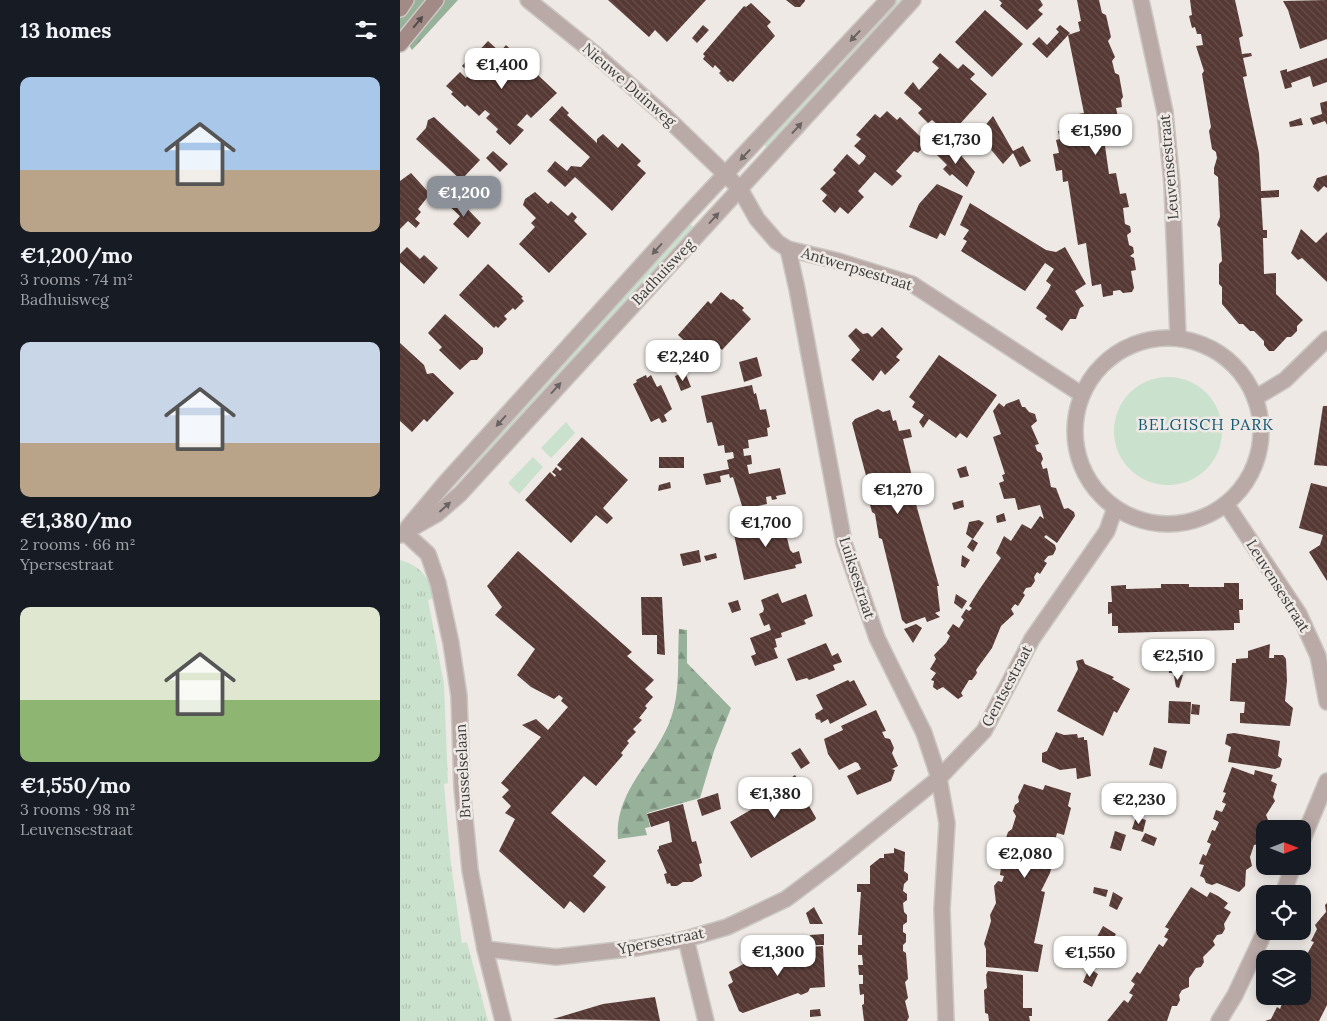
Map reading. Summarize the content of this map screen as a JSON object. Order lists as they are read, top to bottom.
{
  "streets": {
    "street": [
      "Nieuwe Duinweg",
      "Leuvensestraat",
      "Antwerpsestraat",
      "Badhuisweg",
      "Luiksestraat",
      "Gentsestraat",
      "Brusselselaan",
      "Ypersestraat"
    ]
  },
  "crossings": [
    ["Nieuwe Duinweg", "Antwerpsestraat"],
    ["Nieuwe Duinweg", "Badhuisweg"],
    ["Antwerpsestraat", "Badhuisweg"],
    ["Antwerpsestraat", "Luiksestraat"],
    ["Badhuisweg", "Brusselselaan"],
    ["Luiksestraat", "Gentsestraat"],
    ["Luiksestraat", "Ypersestraat"],
    ["Gentsestraat", "Ypersestraat"],
    ["Brusselselaan", "Ypersestraat"]
  ],
  "districts": ["BELGISCH PARK"],
  "north": "right",
  "page": {
    "heading": "13 homes",
    "price": [
      "€1,400",
      "€1,590",
      "€1,730",
      "€1,200",
      "€2,240",
      "€1,270",
      "€1,700",
      "€2,510",
      "€1,380",
      "€2,230",
      "€2,080",
      "€1,300",
      "€1,550"
    ],
    "list": [
      {
        "name": "€1,200/mo",
        "note": "3 rooms · 74 m² · Badhuisweg"
      },
      {
        "name": "€1,380/mo",
        "note": "2 rooms · 66 m² · Ypersestraat"
      },
      {
        "name": "€1,550/mo",
        "note": "3 rooms · 98 m² · Leuvensestraat"
      }
    ]
  }
}
